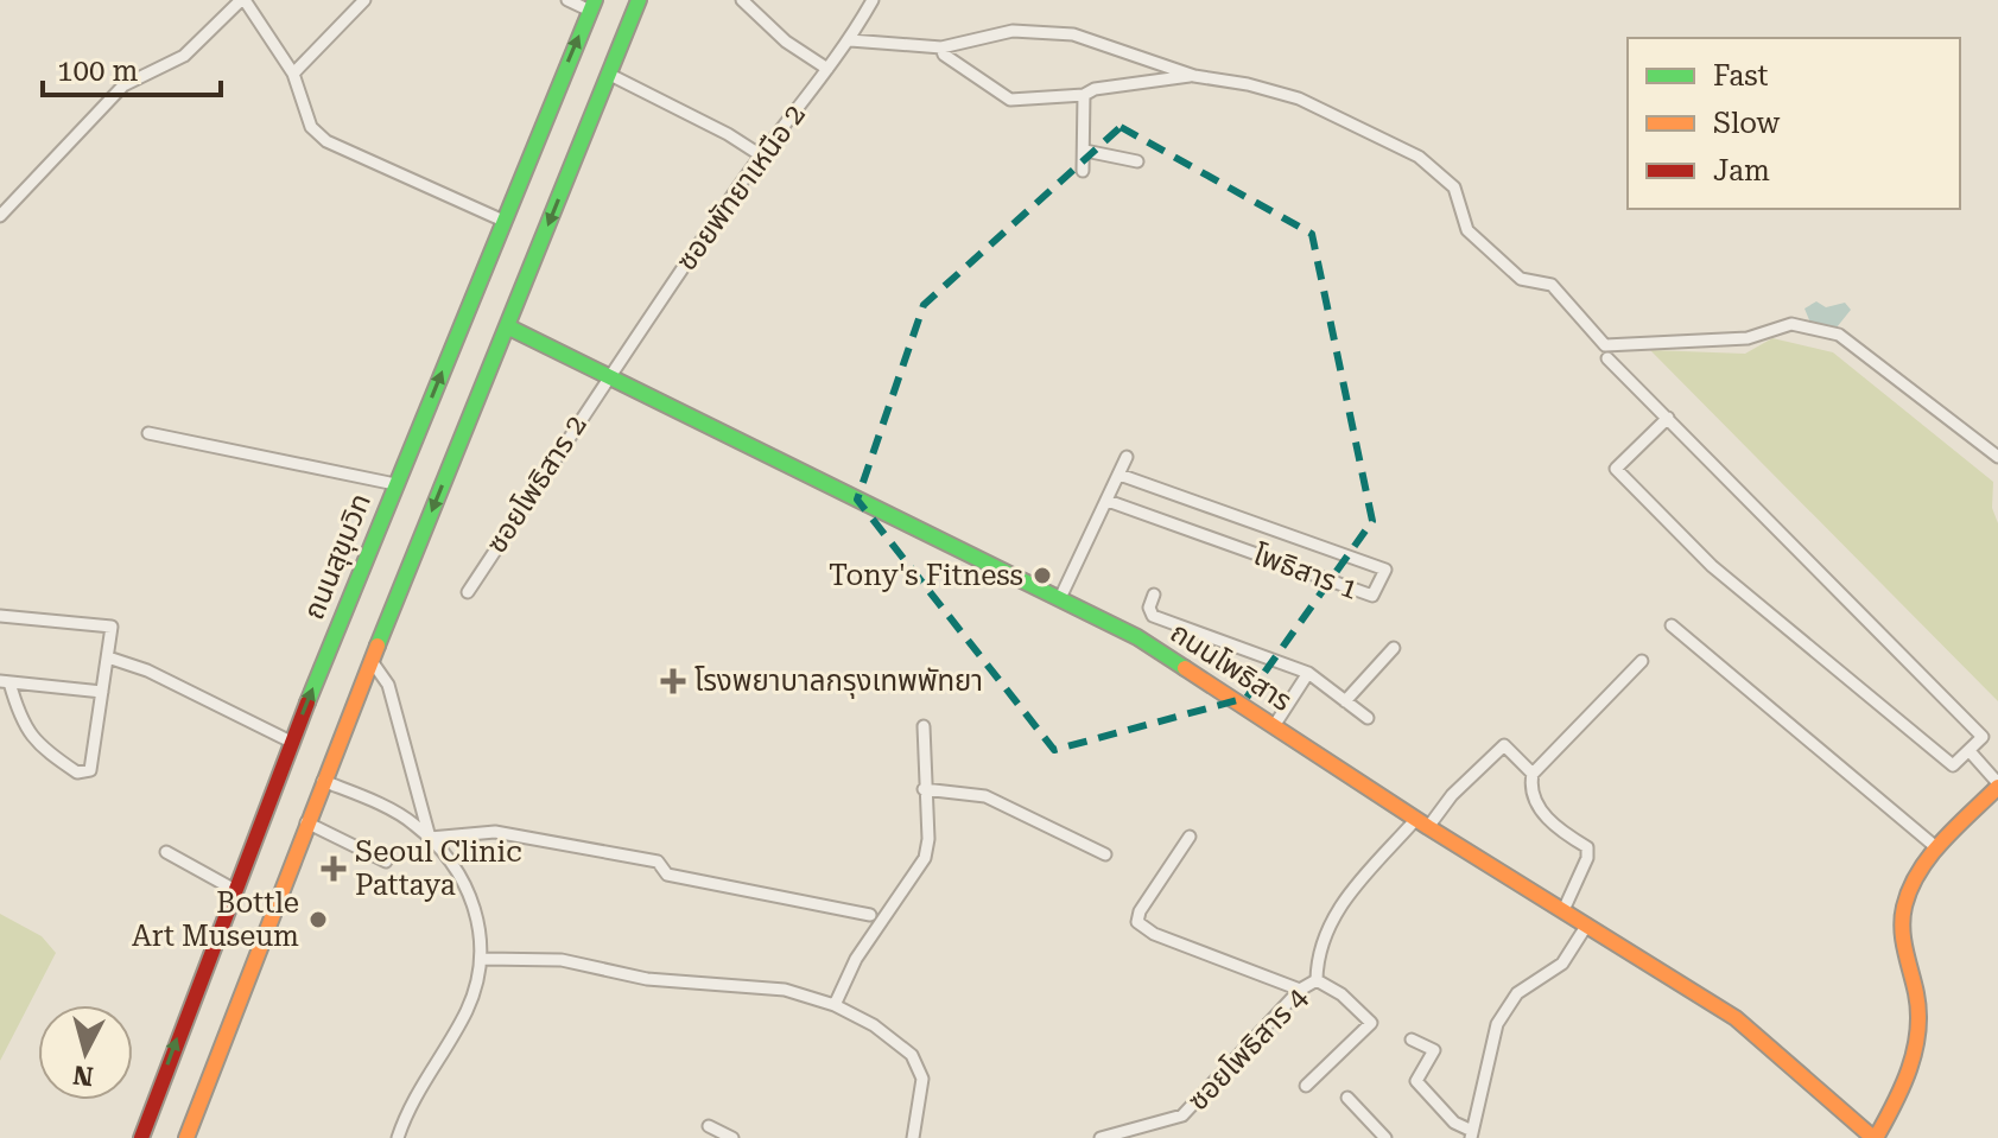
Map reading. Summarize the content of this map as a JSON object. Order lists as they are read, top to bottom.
{
  "streets": {
    "main road": ["ถนนสุขุมวิท", "ถนนโพธิสาร"],
    "street": [
      "ซอยพัทยาเหนือ 2",
      "ซอยโพธิสาร 2",
      "โพธิสาร 1",
      "ซอยโพธิสาร 4"
    ]
  },
  "crossings": [
    ["ซอยพัทยาเหนือ 2", "ซอยโพธิสาร 2"],
    ["ซอยพัทยาเหนือ 2", "ถนนโพธิสาร"],
    ["ซอยโพธิสาร 2", "ถนนโพธิสาร"],
    ["ถนนโพธิสาร", "ซอยโพธิสาร 4"]
  ],
  "places": {
    "other": ["Tony's Fitness", "Bottle Art Museum"],
    "health": ["โรงพยาบาลกรุงเทพพัทยา", "Seoul Clinic Pattaya"]
  },
  "legend": ["Fast", "Slow", "Jam"],
  "scale_bar": "100 m",
  "north": "bottom"
}
